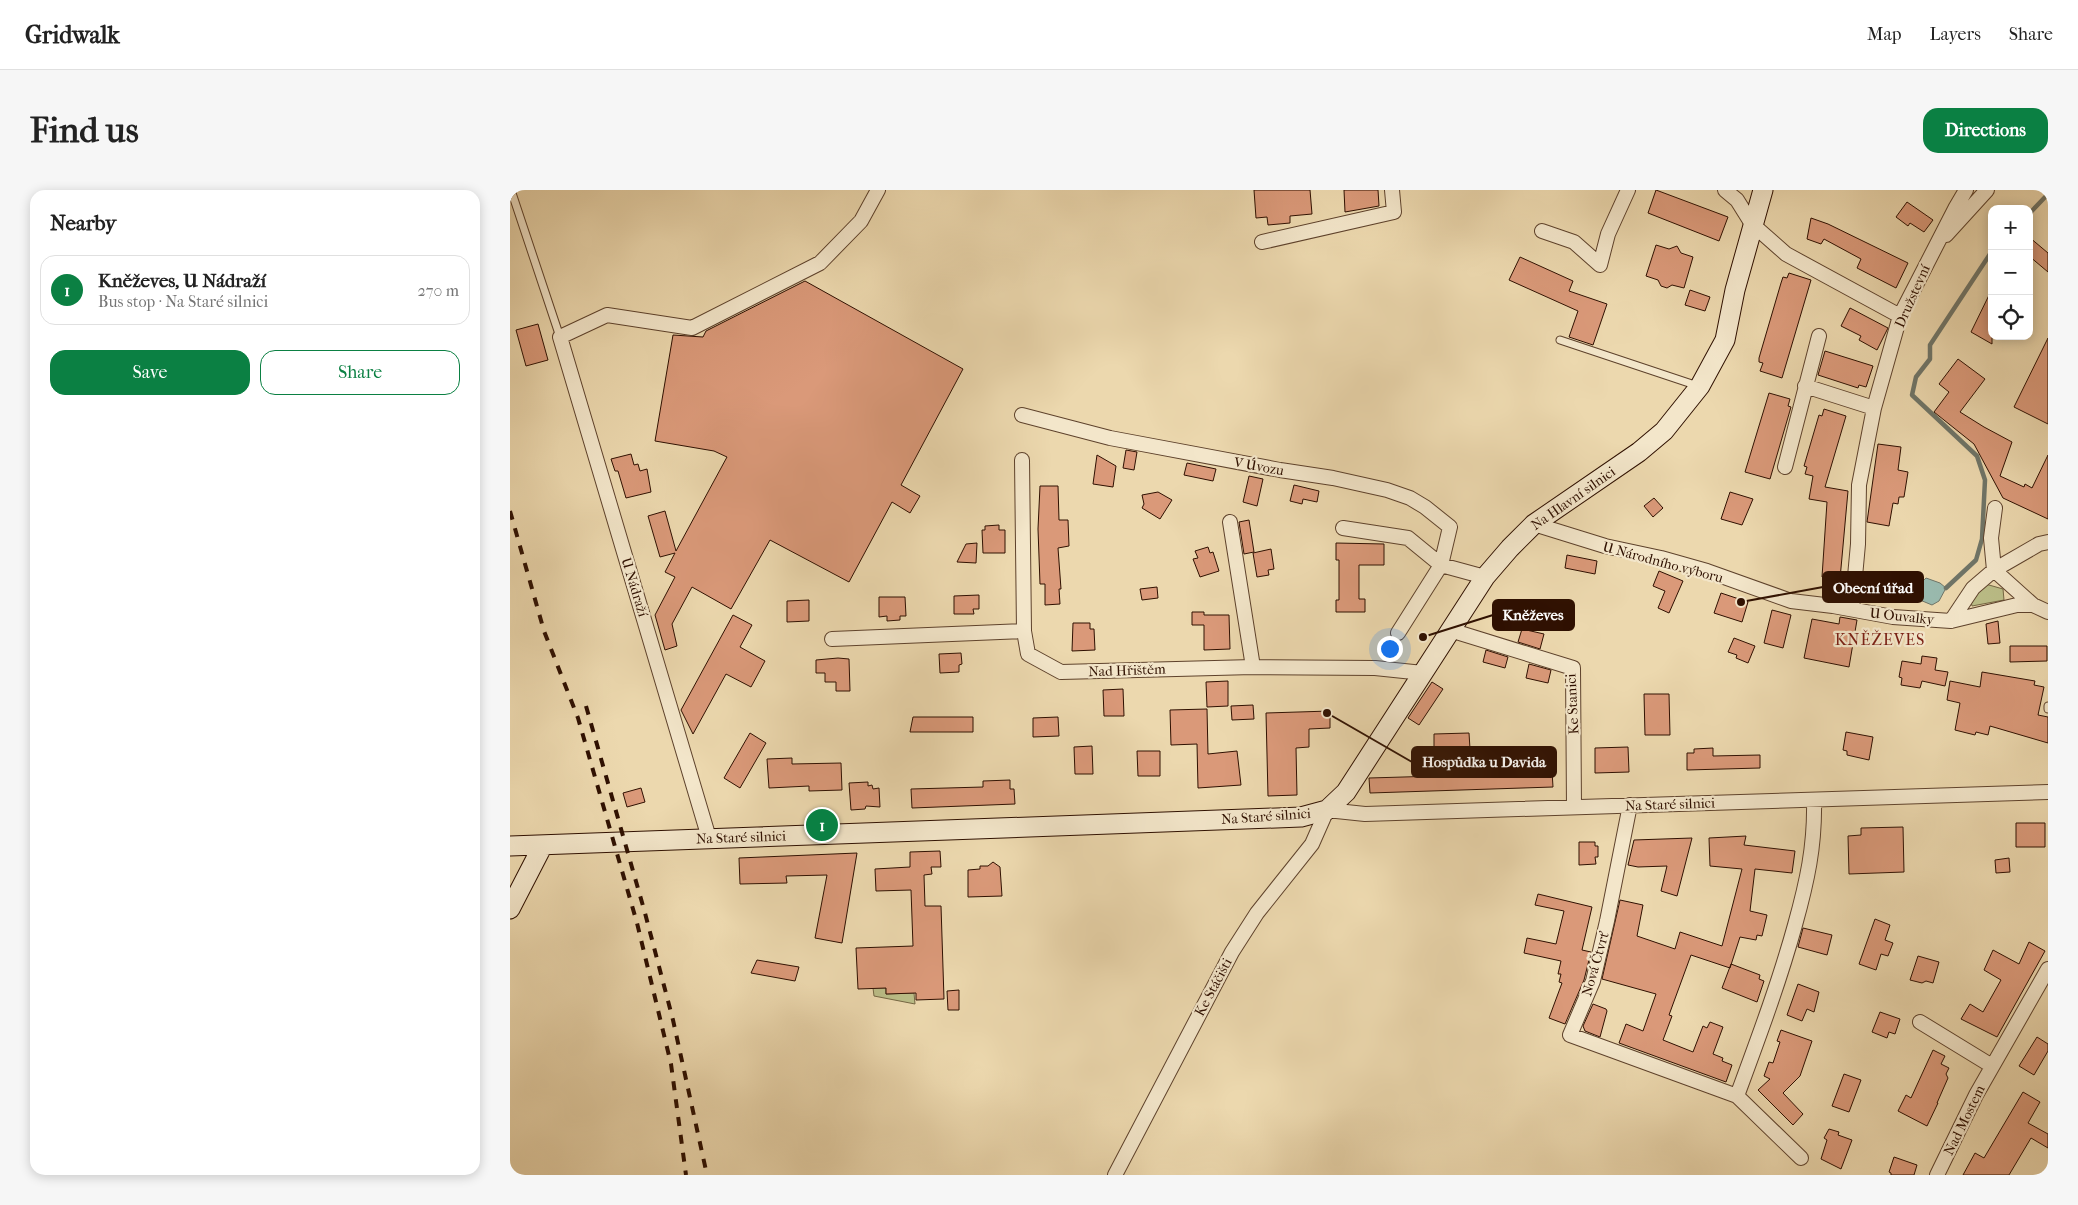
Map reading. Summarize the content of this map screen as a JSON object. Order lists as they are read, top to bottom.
{
  "streets": {
    "street": [
      "Družstevní",
      "V Úvozu",
      "Na Hlavní silnici",
      "U Národního výboru",
      "U Nádraží",
      "U Ouvalky",
      "Nad Hřištěm",
      "Ke Stanici",
      "Na Staré silnici",
      "Nová Čtvrť",
      "Ke Stáčišti",
      "Nad Mostem"
    ]
  },
  "crossings": [
    ["Družstevní", "U Národního výboru"],
    ["Družstevní", "U Ouvalky"],
    ["Na Hlavní silnici", "U Národního výboru"],
    ["Na Hlavní silnici", "Nad Hřištěm"],
    ["Na Hlavní silnici", "Ke Stanici"],
    ["Na Hlavní silnici", "Na Staré silnici"],
    ["Na Hlavní silnici", "Ke Stáčišti"],
    ["U Národního výboru", "U Ouvalky"],
    ["U Nádraží", "Na Staré silnici"],
    ["Ke Stanici", "Na Staré silnici"],
    ["Na Staré silnici", "Nová Čtvrť"],
    ["Na Staré silnici", "Ke Stáčišti"]
  ],
  "districts": ["KNĚŽEVES"],
  "places": ["Obecní úřad", "Kněževes", "Hospůdka u Davida"],
  "page": {
    "header": "Gridwalk",
    "nav": ["Map", "Layers", "Share"],
    "buttons": [
      "Directions",
      ["Save", "Share"]
    ],
    "title": "Find us",
    "heading": "Nearby",
    "map_buttons": ["+", "−"],
    "list": [
      {
        "mark": "1",
        "name": "Kněževes, U Nádraží",
        "note": "Bus stop · Na Staré silnici",
        "value": "270 m"
      }
    ],
    "pins": "1"
  }
}
